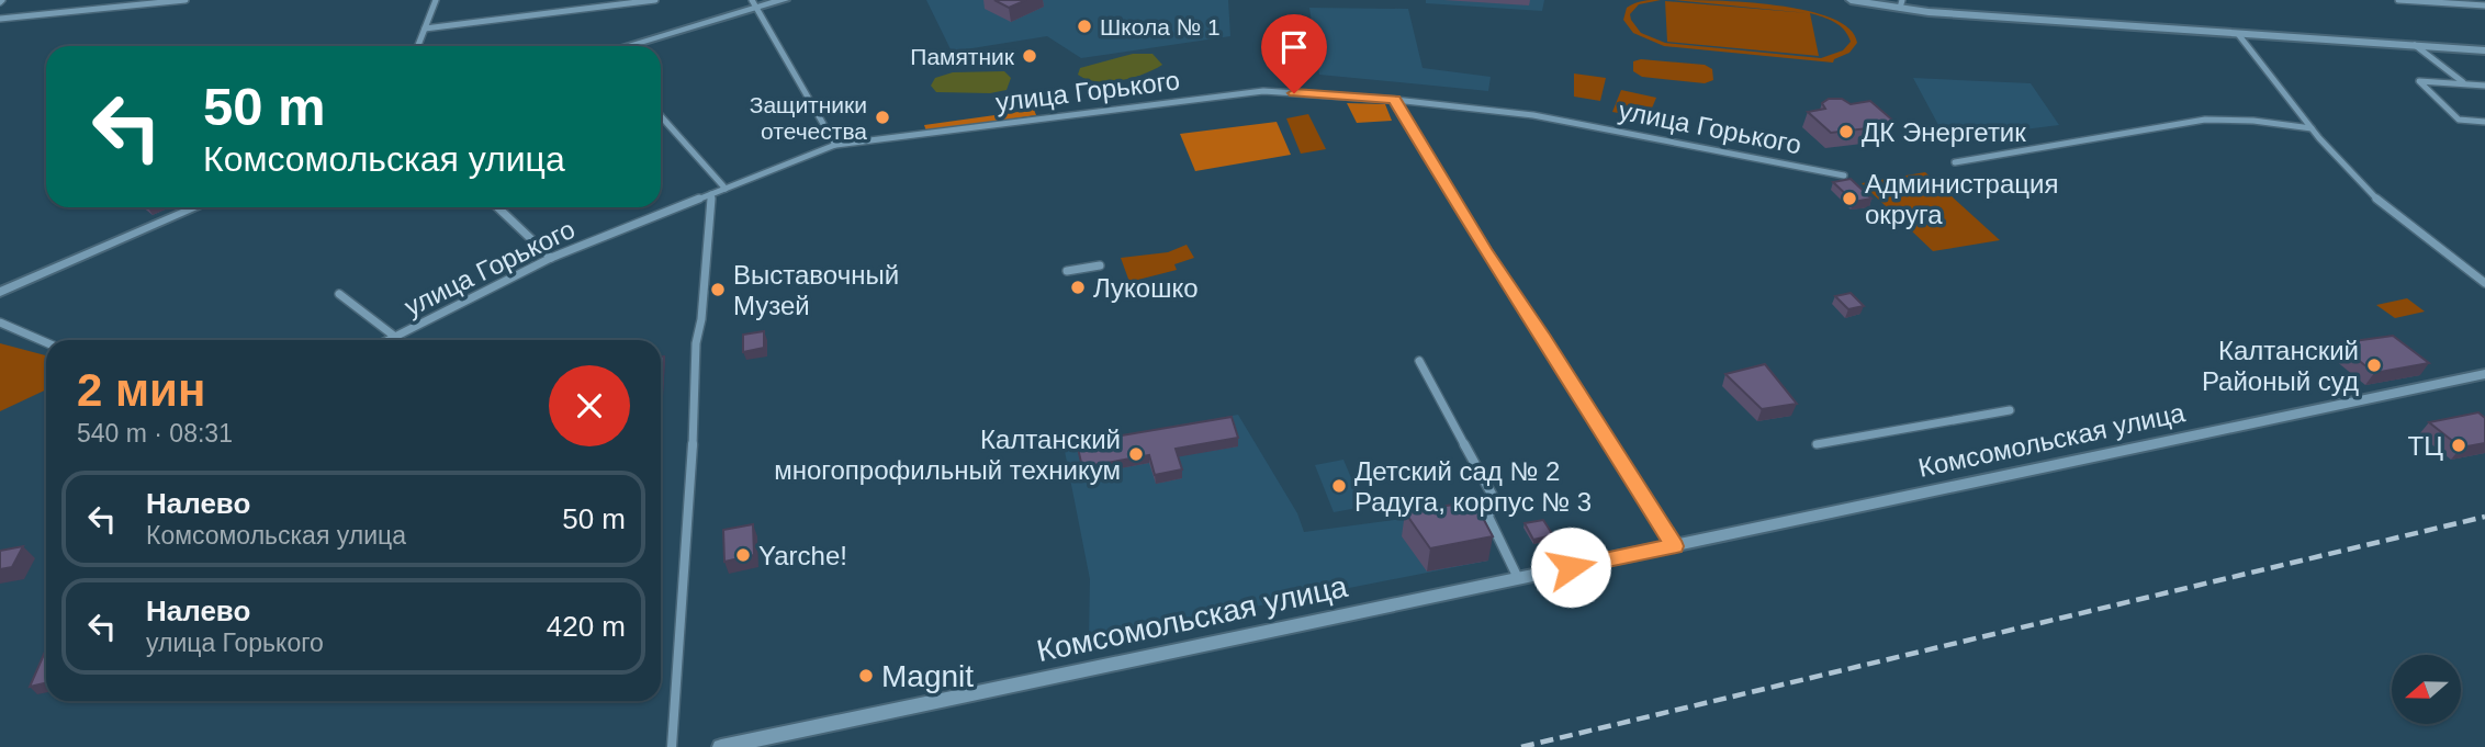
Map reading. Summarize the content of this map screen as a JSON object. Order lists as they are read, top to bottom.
{
  "streets": {
    "street": ["улица Горького", "Комсомольская улица"]
  },
  "places": [
    "Школа № 1",
    "Памятник",
    "Защитники отечества",
    "ДК Энергетик",
    "Администрация округа",
    "Лукошко",
    "Выставочный Музей",
    "Калтанский Районый суд",
    "ТЦ",
    "Калтанский многопрофильный техникум",
    "Детский сад № 2 Радуга, корпус № 3",
    "Yarche!",
    "Magnit"
  ],
  "north": "left",
  "page": {
    "turn": ["50 m", "Комсомольская улица"],
    "heading": ["2 мин", "540 m · 08:31"],
    "list": [
      {
        "name": "Налево",
        "note": "Комсомольская улица",
        "value": "50 m"
      },
      {
        "name": "Налево",
        "note": "улица Горького",
        "value": "420 m"
      }
    ]
  }
}
